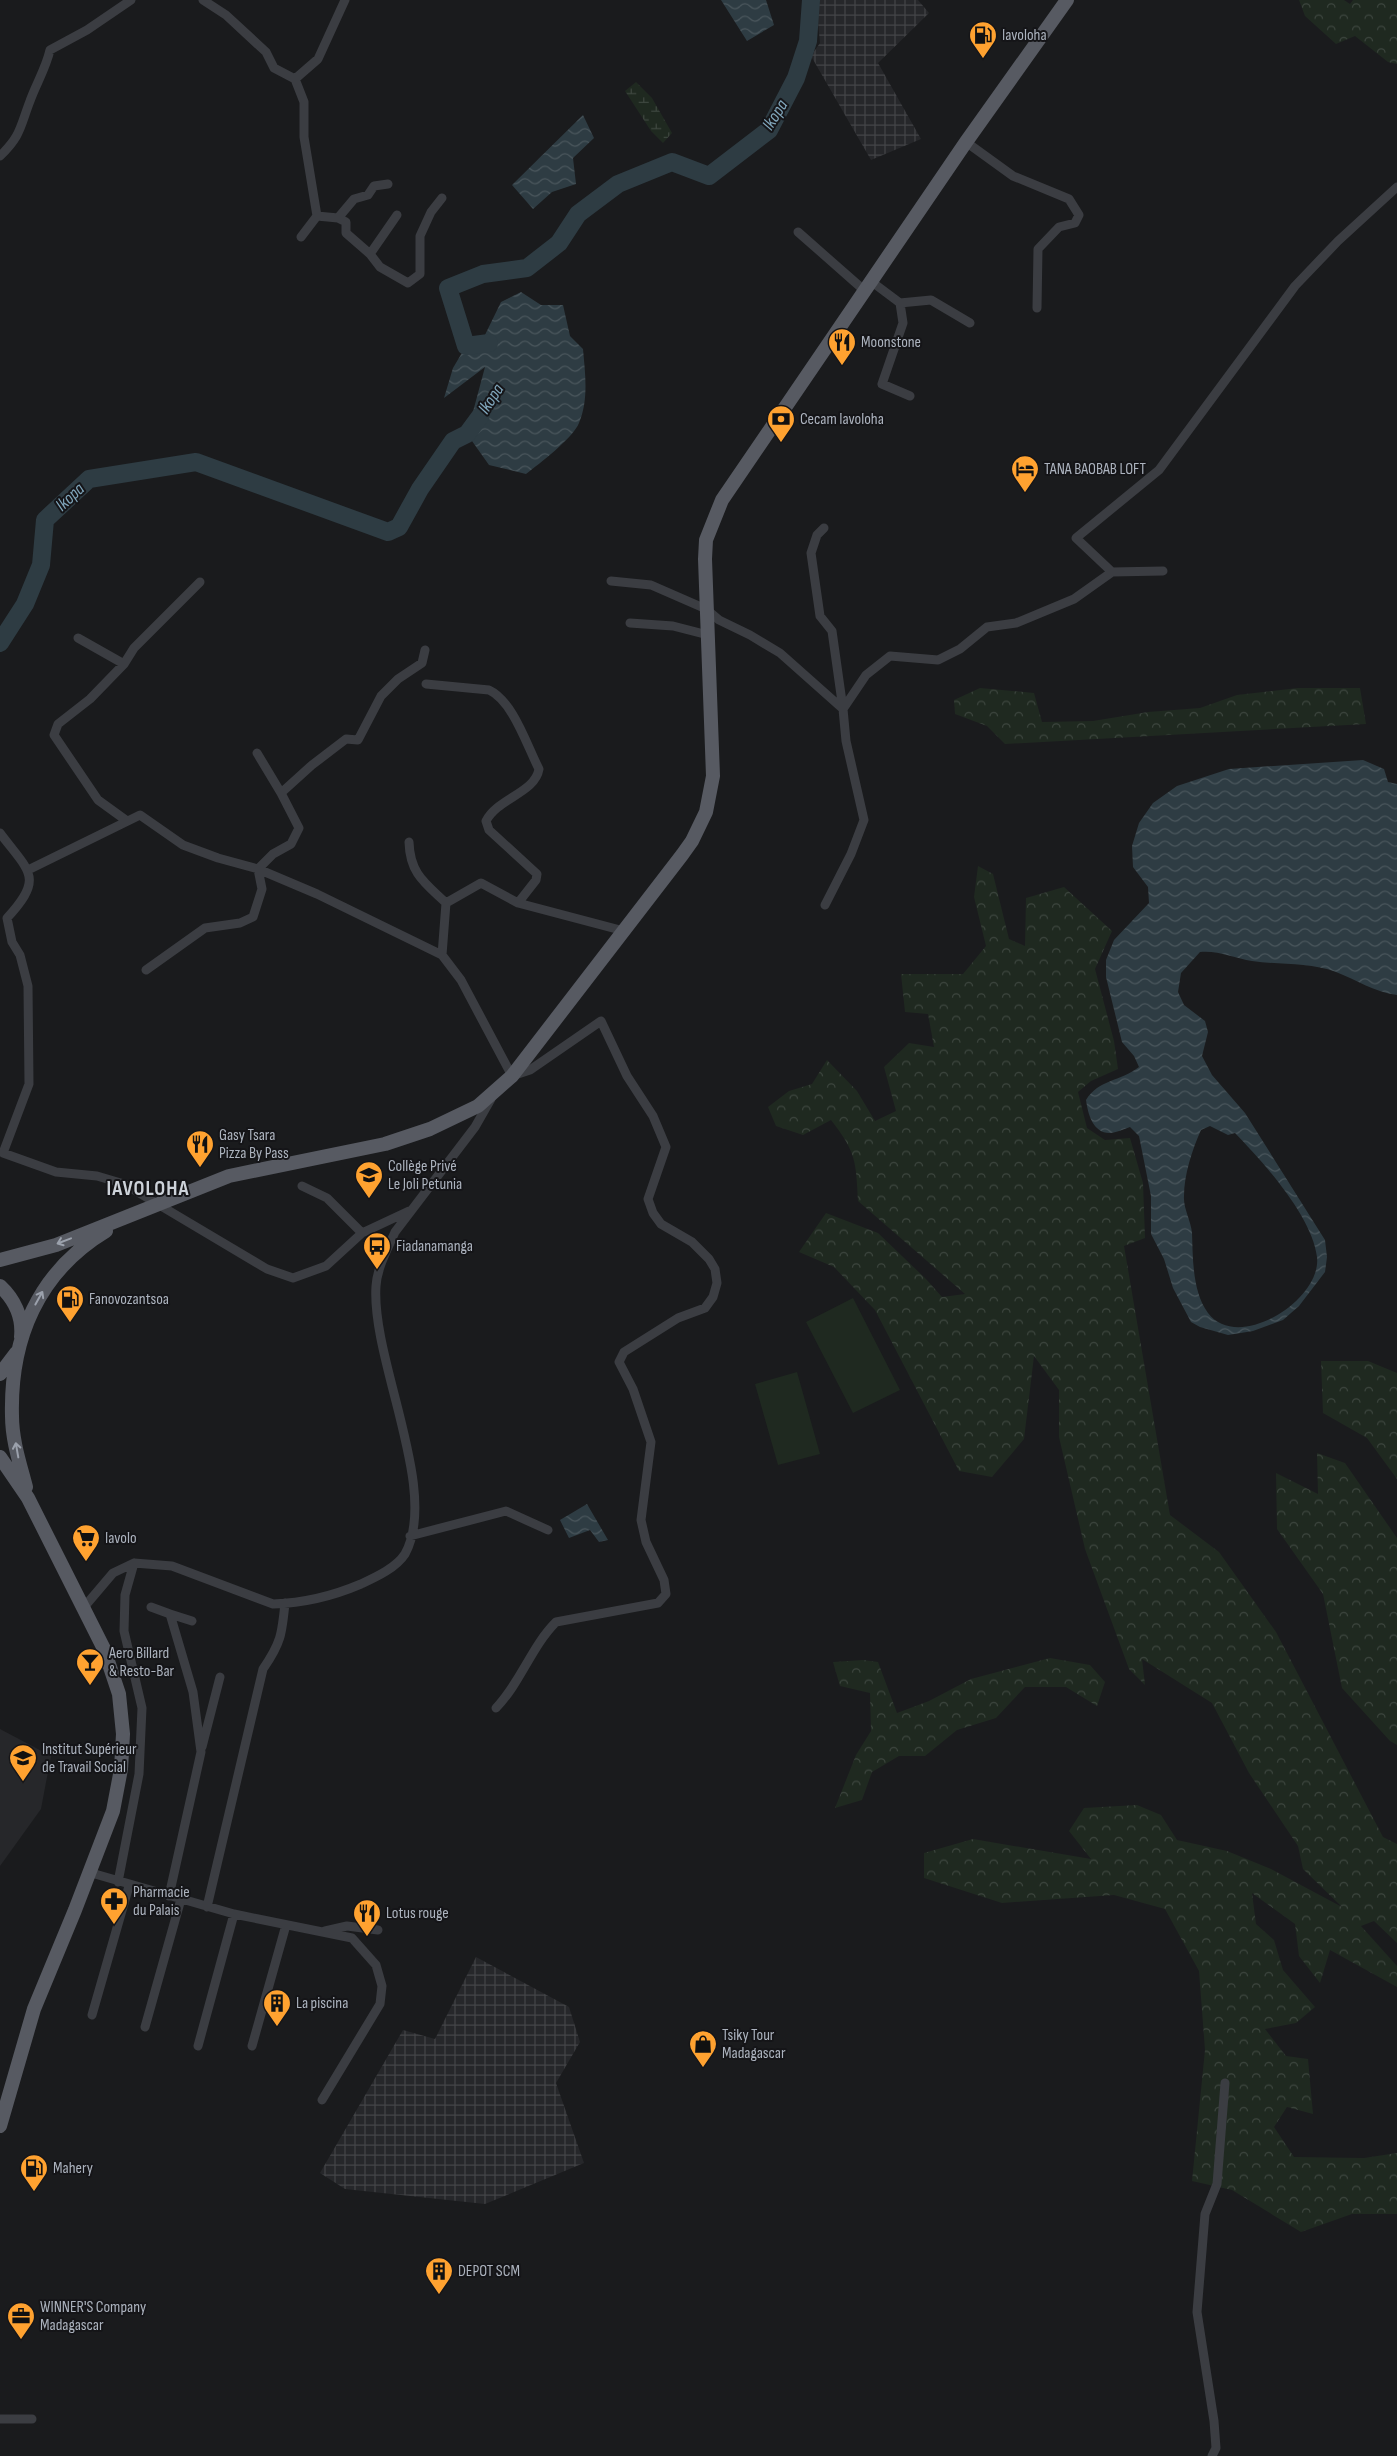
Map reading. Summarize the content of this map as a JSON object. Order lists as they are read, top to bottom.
{
  "districts": ["IAVOLOHA"],
  "water": ["Ikopa"],
  "places": {
    "fuel station": ["Iavoloha", "Fanovozantsoa", "Mahery"],
    "restaurant": ["Moonstone", "Gasy Tsara Pizza By Pass", "Lotus rouge"],
    "bank": ["Cecam Iavoloha"],
    "hotel": ["TANA BAOBAB LOFT"],
    "school or university": ["Collège Privé Le Joli Petunia", "Institut Supérieur de Travail Social"],
    "bus stop": ["Fiadanamanga"],
    "supermarket": ["Iavolo"],
    "bar": ["Aero Billard & Resto-Bar"],
    "pharmacy": ["Pharmacie du Palais"],
    "building": ["La piscina", "DEPOT SCM"],
    "shop": ["Tsiky Tour Madagascar"],
    "office": ["WINNER'S Company Madagascar"]
  }
}
